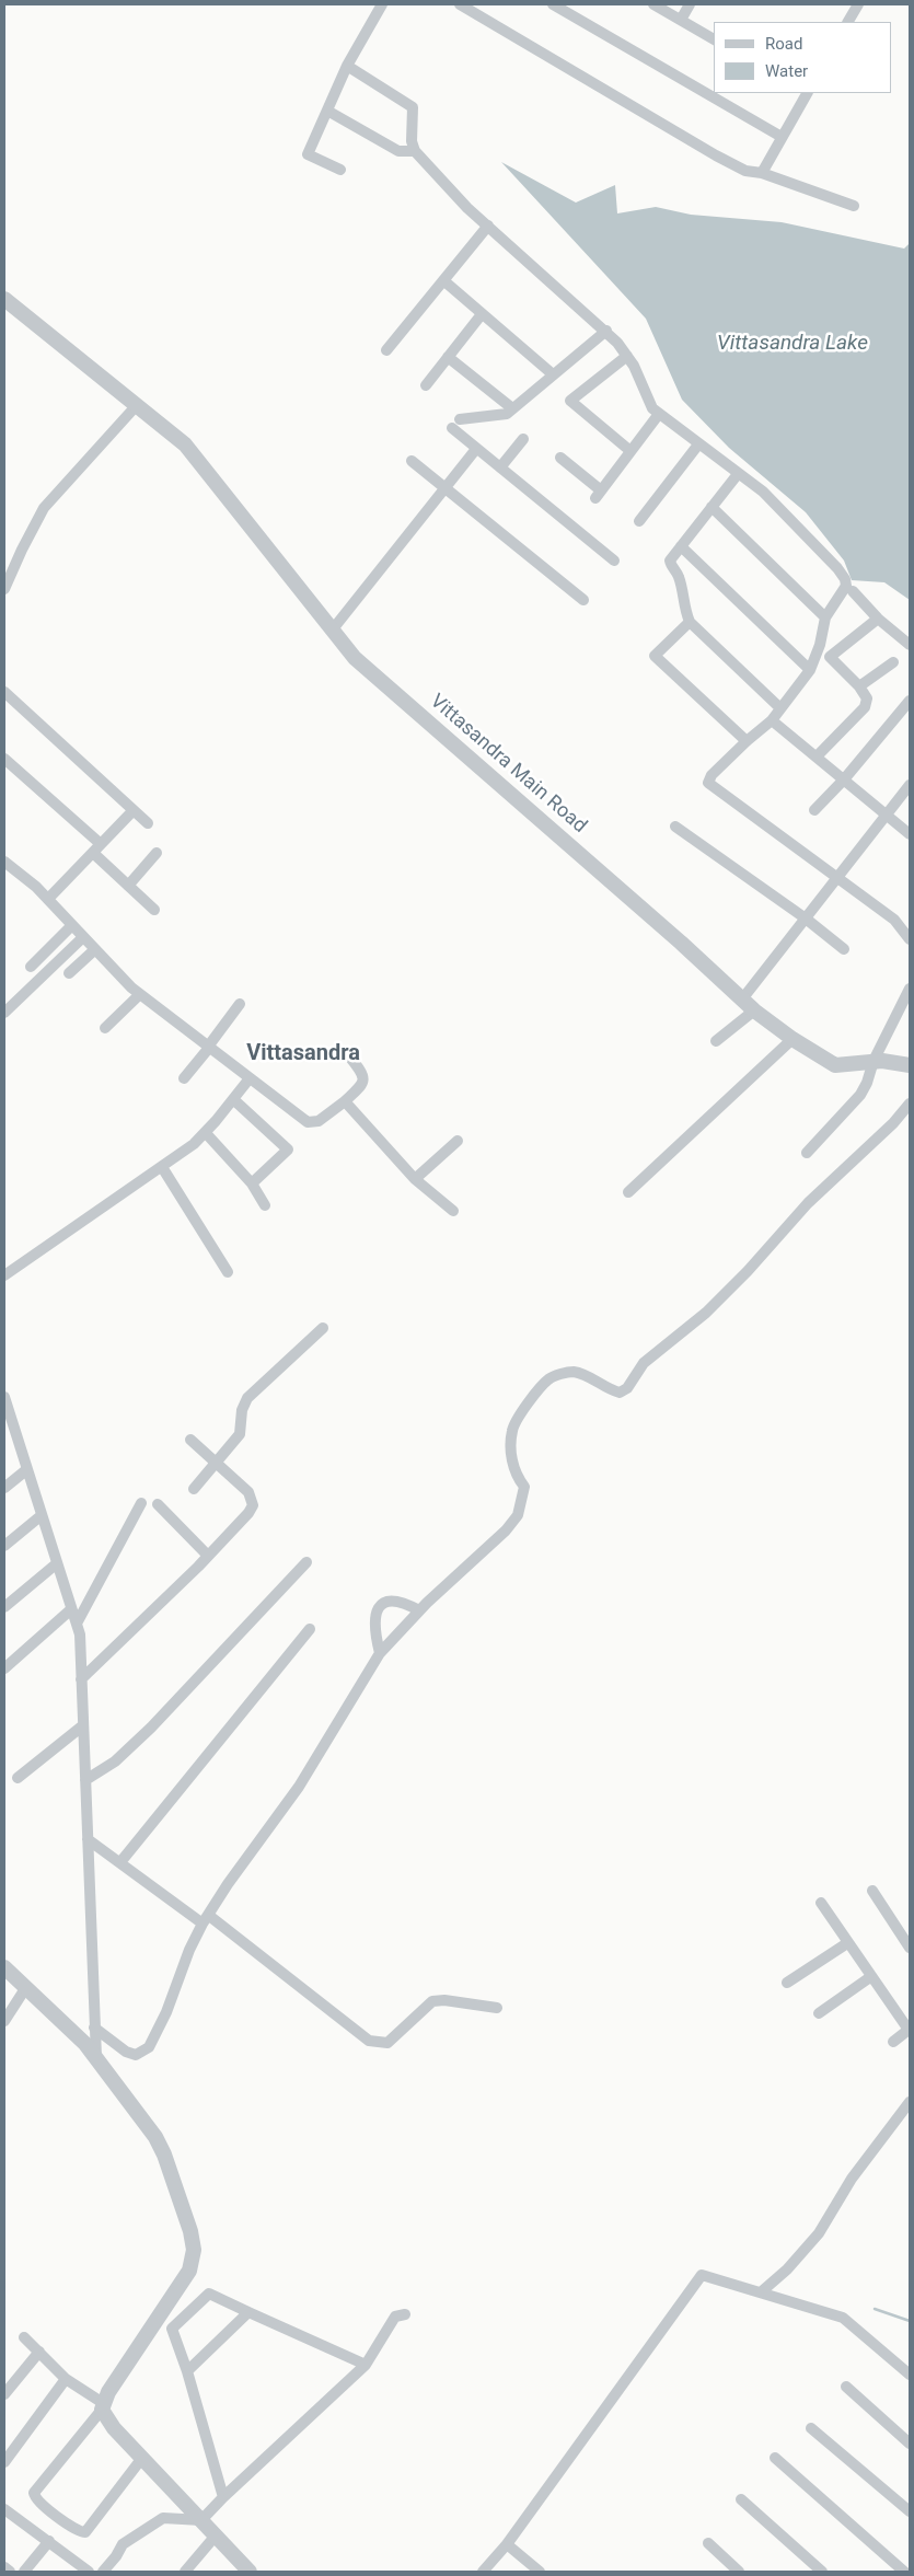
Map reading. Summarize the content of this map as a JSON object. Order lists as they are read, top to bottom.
{
  "streets": {
    "street": ["Vittasandra Main Road"]
  },
  "districts": ["Vittasandra"],
  "water": ["Vittasandra Lake"],
  "legend": ["Road", "Water"]
}
